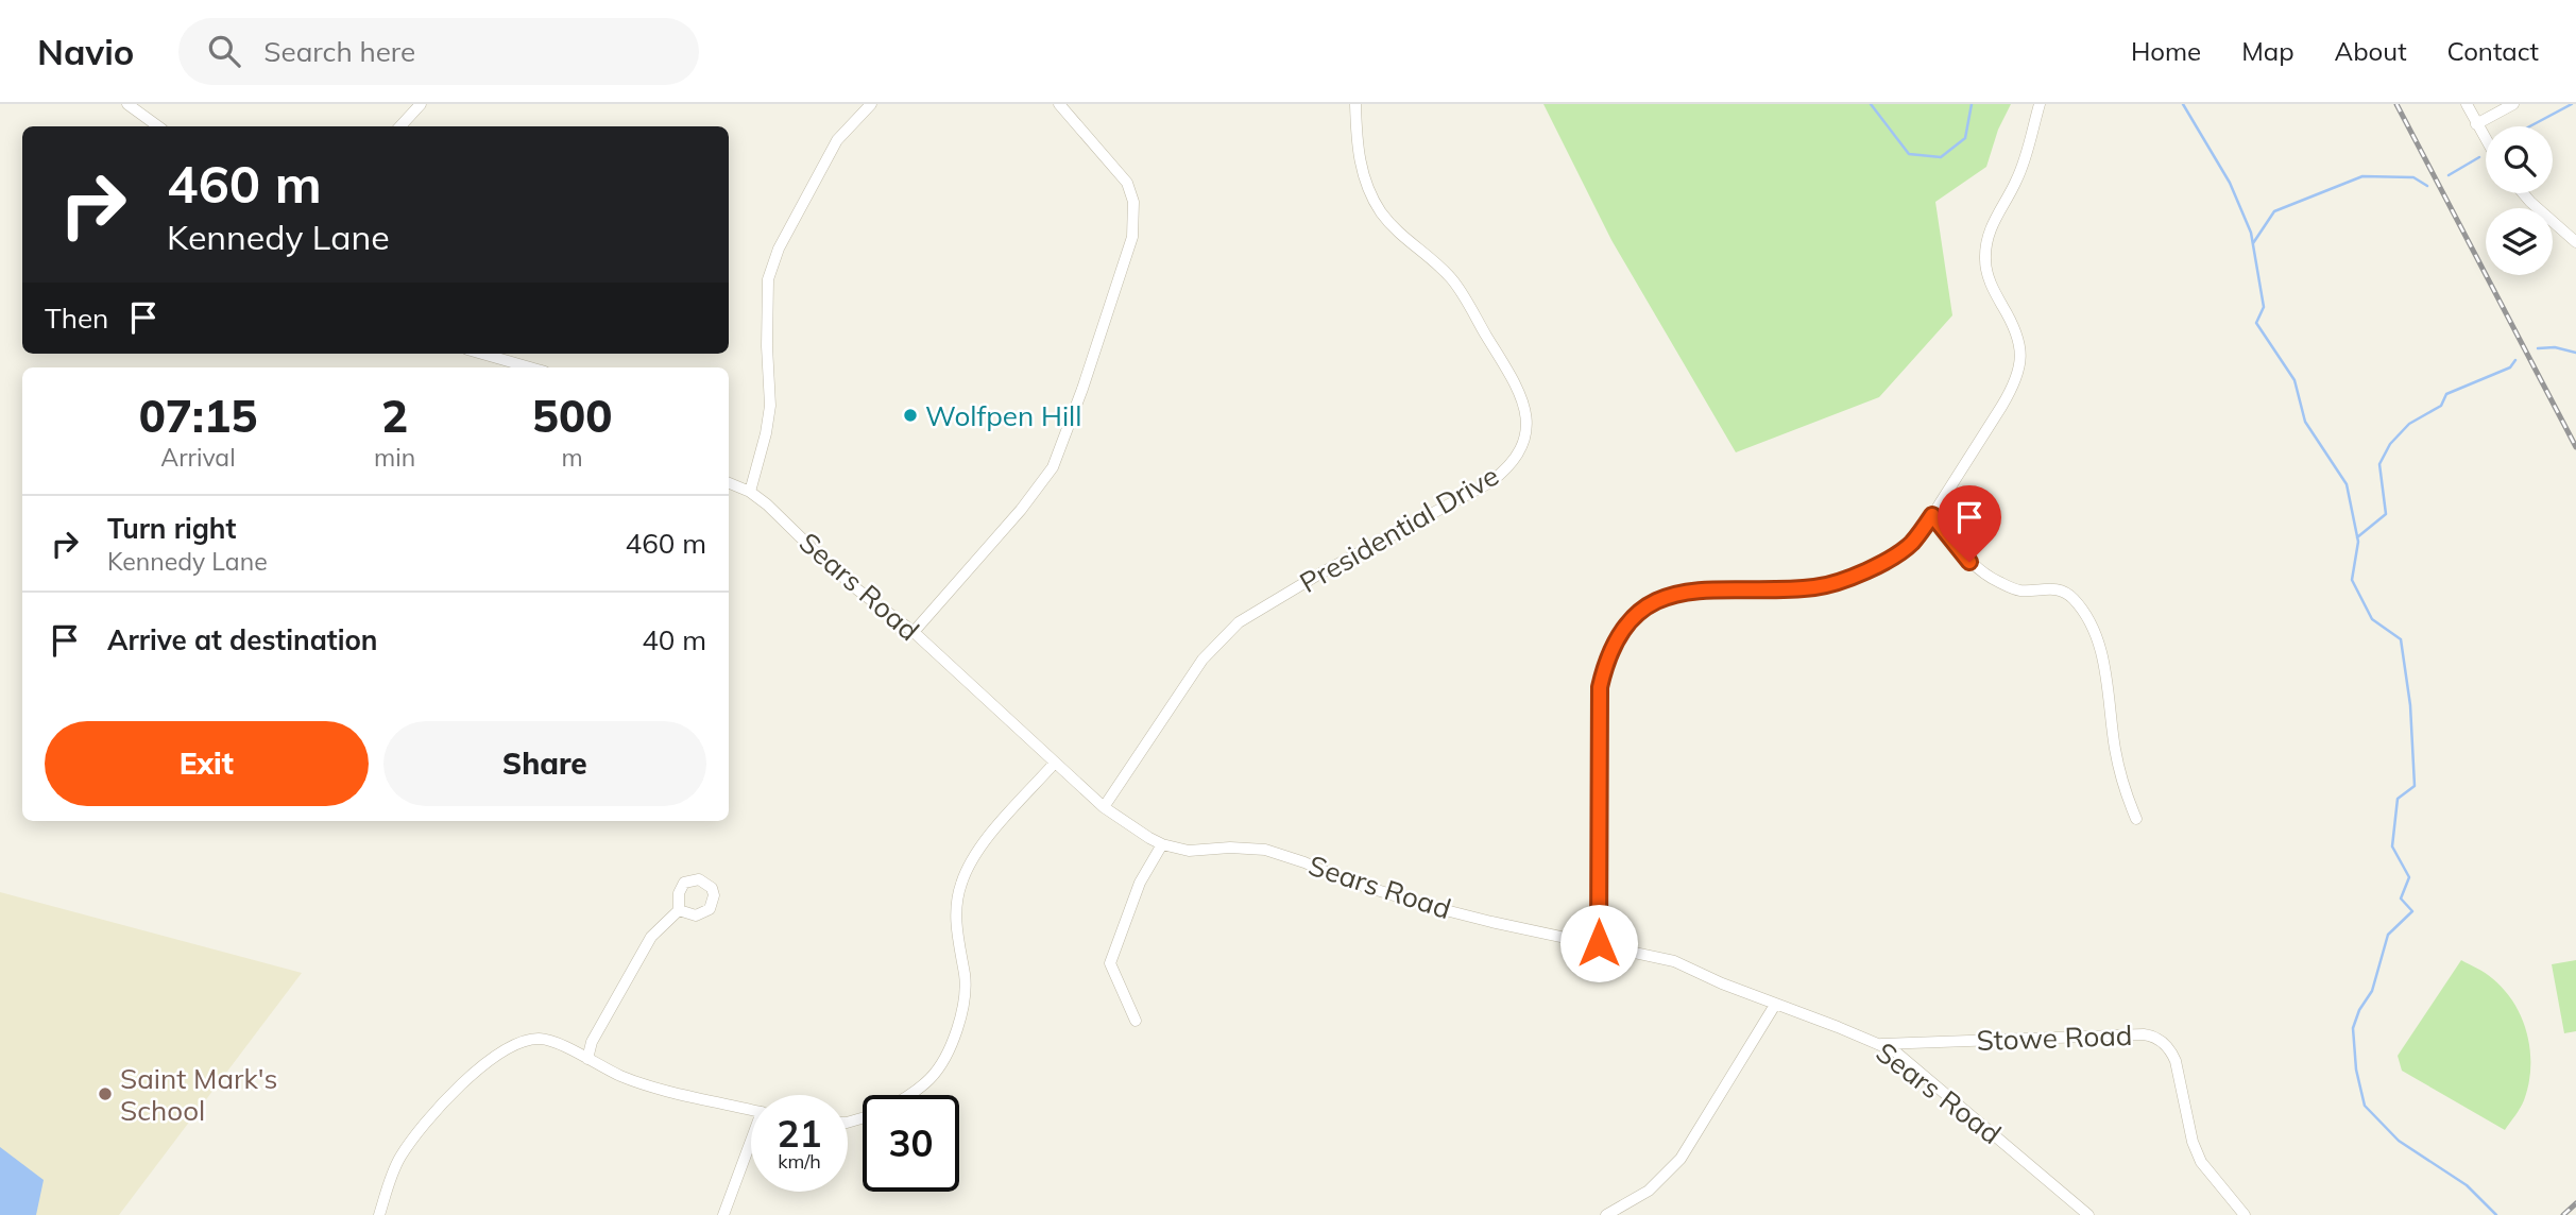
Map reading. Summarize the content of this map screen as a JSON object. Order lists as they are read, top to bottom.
{
  "streets": {
    "street": ["Presidential Drive", "Sears Road", "Stowe Road"]
  },
  "crossings": [
    ["Presidential Drive", "Sears Road"],
    ["Sears Road", "Stowe Road"]
  ],
  "places": ["Wolfpen Hill", "Saint Mark's School"],
  "page": {
    "header": "Navio",
    "search": "Search here",
    "nav": [
      "Home",
      "Map",
      "About",
      "Contact"
    ],
    "turn": ["460 m", "Kennedy Lane"],
    "then": "Then",
    "eta": [
      "07:15",
      "Arrival",
      "2",
      "min",
      "500",
      "m"
    ],
    "list": [
      {
        "name": "Turn right",
        "note": "Kennedy Lane",
        "value": "460 m"
      },
      {
        "name": "Arrive at destination",
        "value": "40 m"
      }
    ],
    "buttons": ["Exit", "Share"],
    "speed": "21 km/h",
    "limit": "30"
  }
}
